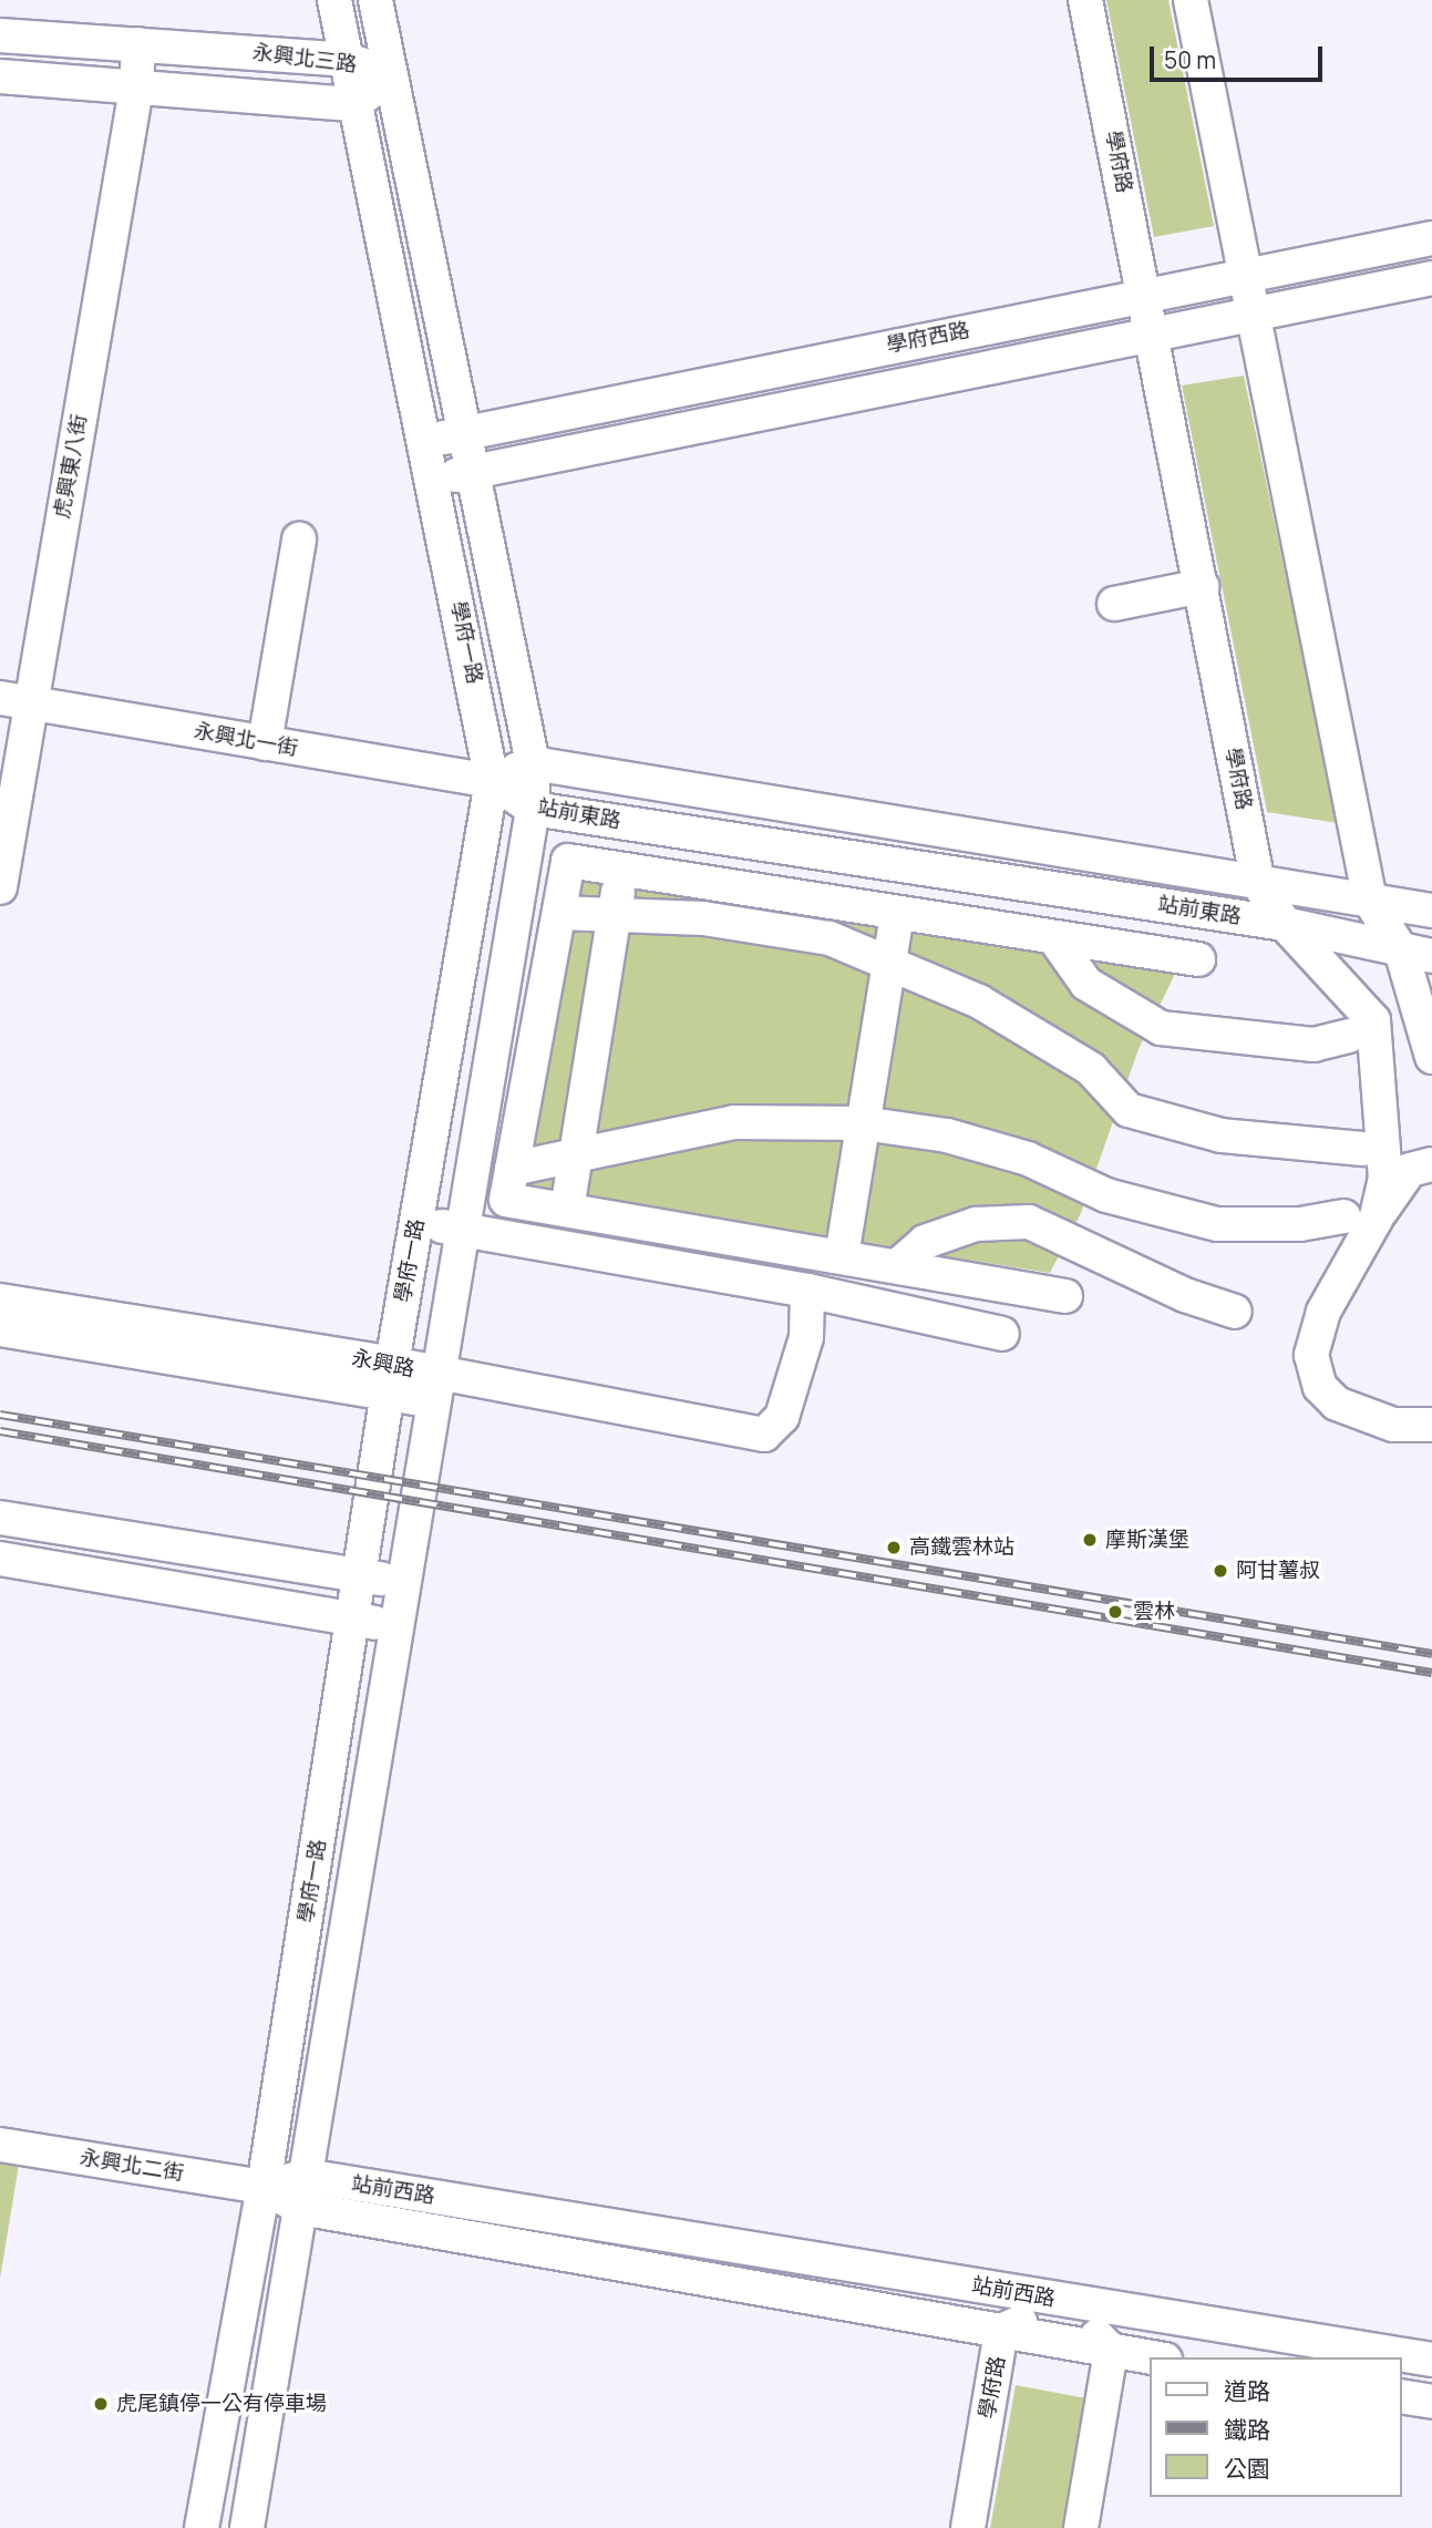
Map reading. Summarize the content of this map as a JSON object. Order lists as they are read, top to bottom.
{
  "streets": {
    "street": [
      "永興北三路",
      "學府路",
      "學府西路",
      "虎興東八街",
      "學府一路",
      "永興北一街",
      "站前東路",
      "永興路",
      "永興北二街",
      "站前西路"
    ]
  },
  "crossings": [
    ["永興北三路", "虎興東八街"],
    ["永興北三路", "學府一路"],
    ["學府路", "學府西路"],
    ["學府路", "站前東路"],
    ["學府路", "站前西路"],
    ["學府西路", "學府一路"],
    ["虎興東八街", "永興北一街"],
    ["學府一路", "永興北一街"],
    ["學府一路", "站前東路"],
    ["學府一路", "永興路"],
    ["學府一路", "永興北二街"],
    ["學府一路", "站前西路"],
    ["永興北一街", "站前東路"],
    ["永興北二街", "站前西路"]
  ],
  "places": [
    "摩斯漢堡",
    "高鐵雲林站",
    "阿甘薯叔",
    "雲林",
    "虎尾鎮停一公有停車場"
  ],
  "legend": ["道路", "鐵路", "公園"],
  "scale_bar": "50 m"
}
